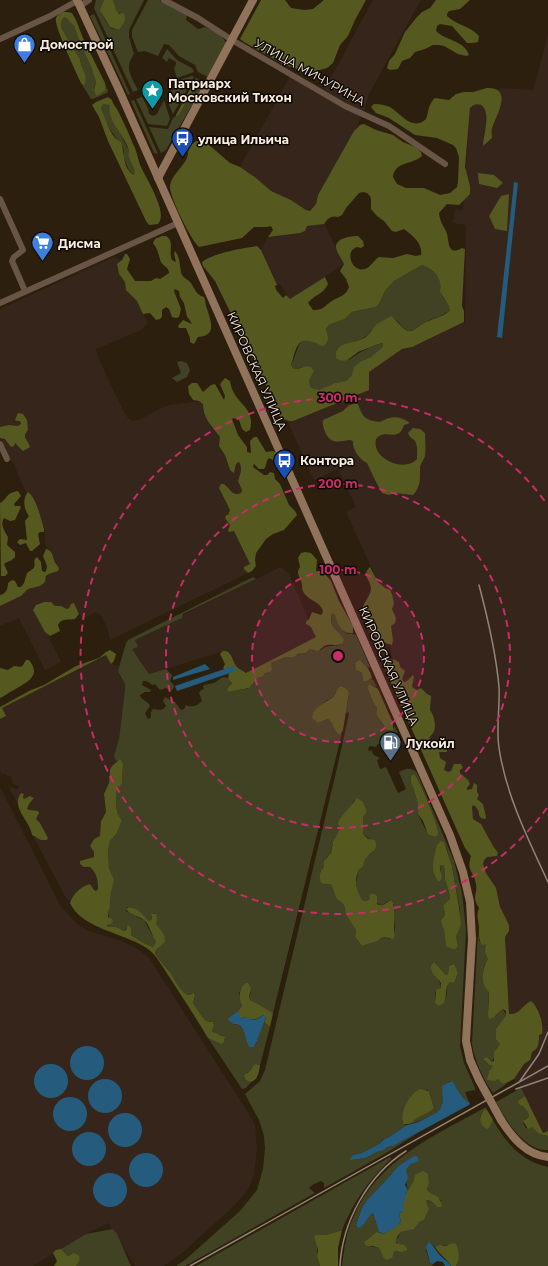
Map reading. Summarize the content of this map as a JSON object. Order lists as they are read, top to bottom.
{
  "streets": {
    "main road": ["КИРОВСКАЯ УЛИЦА"],
    "street": ["УЛИЦА МИЧУРИНА"]
  },
  "places": {
    "shop": ["Домострой"],
    "place": ["Патриарх Московский Тихон"],
    "bus stop": ["улица Ильича", "Контора"],
    "supermarket": ["Дисма"],
    "fuel station": ["Лукойл"]
  },
  "rings": ["300 m", "200 m", "100 m"]
}
